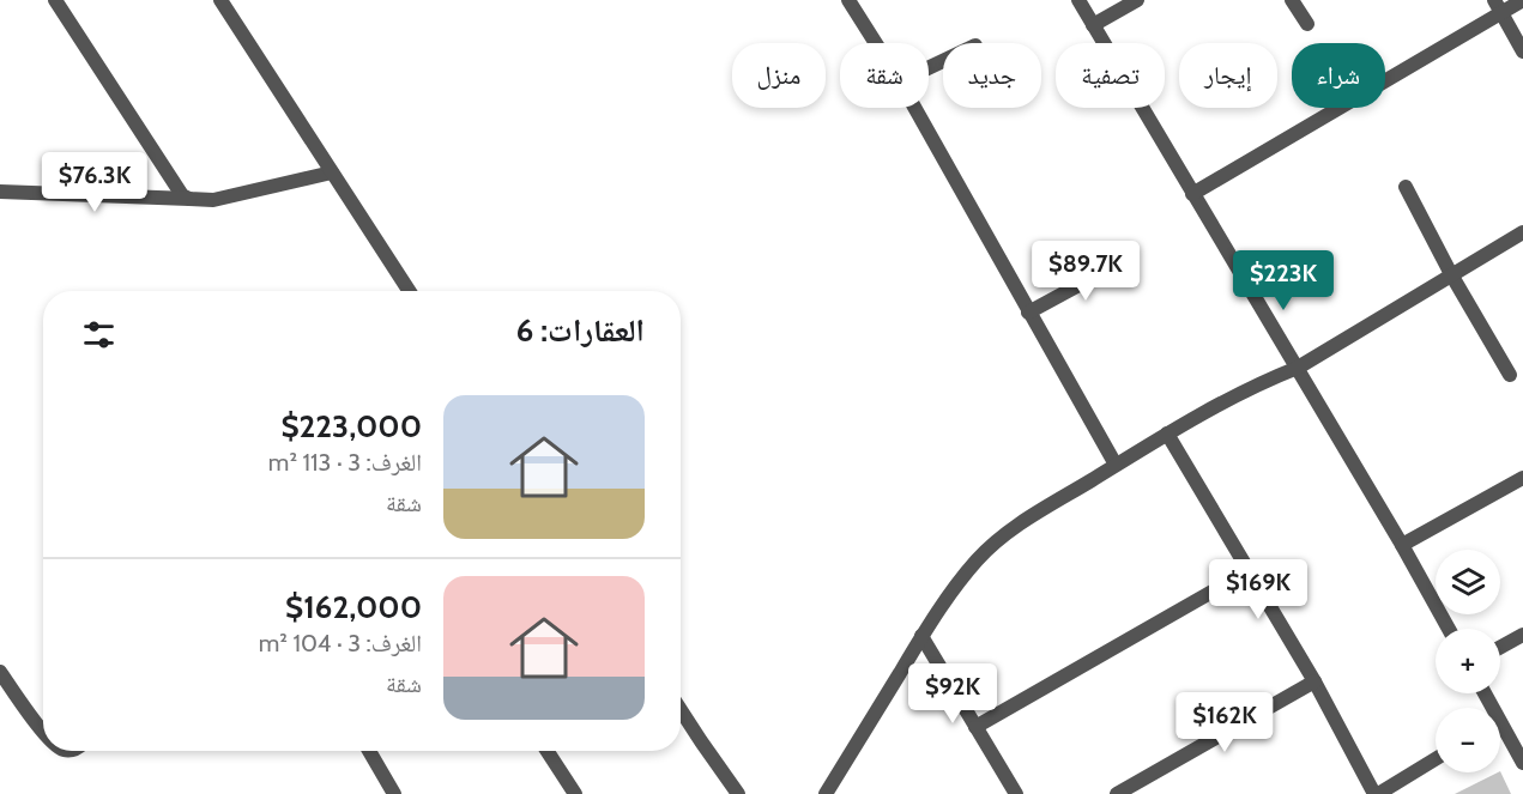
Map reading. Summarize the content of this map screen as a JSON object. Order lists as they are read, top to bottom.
{
  "page": {
    "chip": [
      "شراء",
      "إيجار",
      "تصفية",
      "جديد",
      "شقة",
      "منزل"
    ],
    "price": [
      "$76.3K",
      "$89.7K",
      "$223K",
      "$169K",
      "$92K",
      "$162K"
    ],
    "heading": "العقارات: 6",
    "list": [
      {
        "name": "$223,000",
        "note": "الغرف: 3 · 113 m² · شقة"
      },
      {
        "name": "$162,000",
        "note": "الغرف: 3 · 104 m² · شقة"
      }
    ],
    "map_buttons": ["+", "−"]
  }
}
